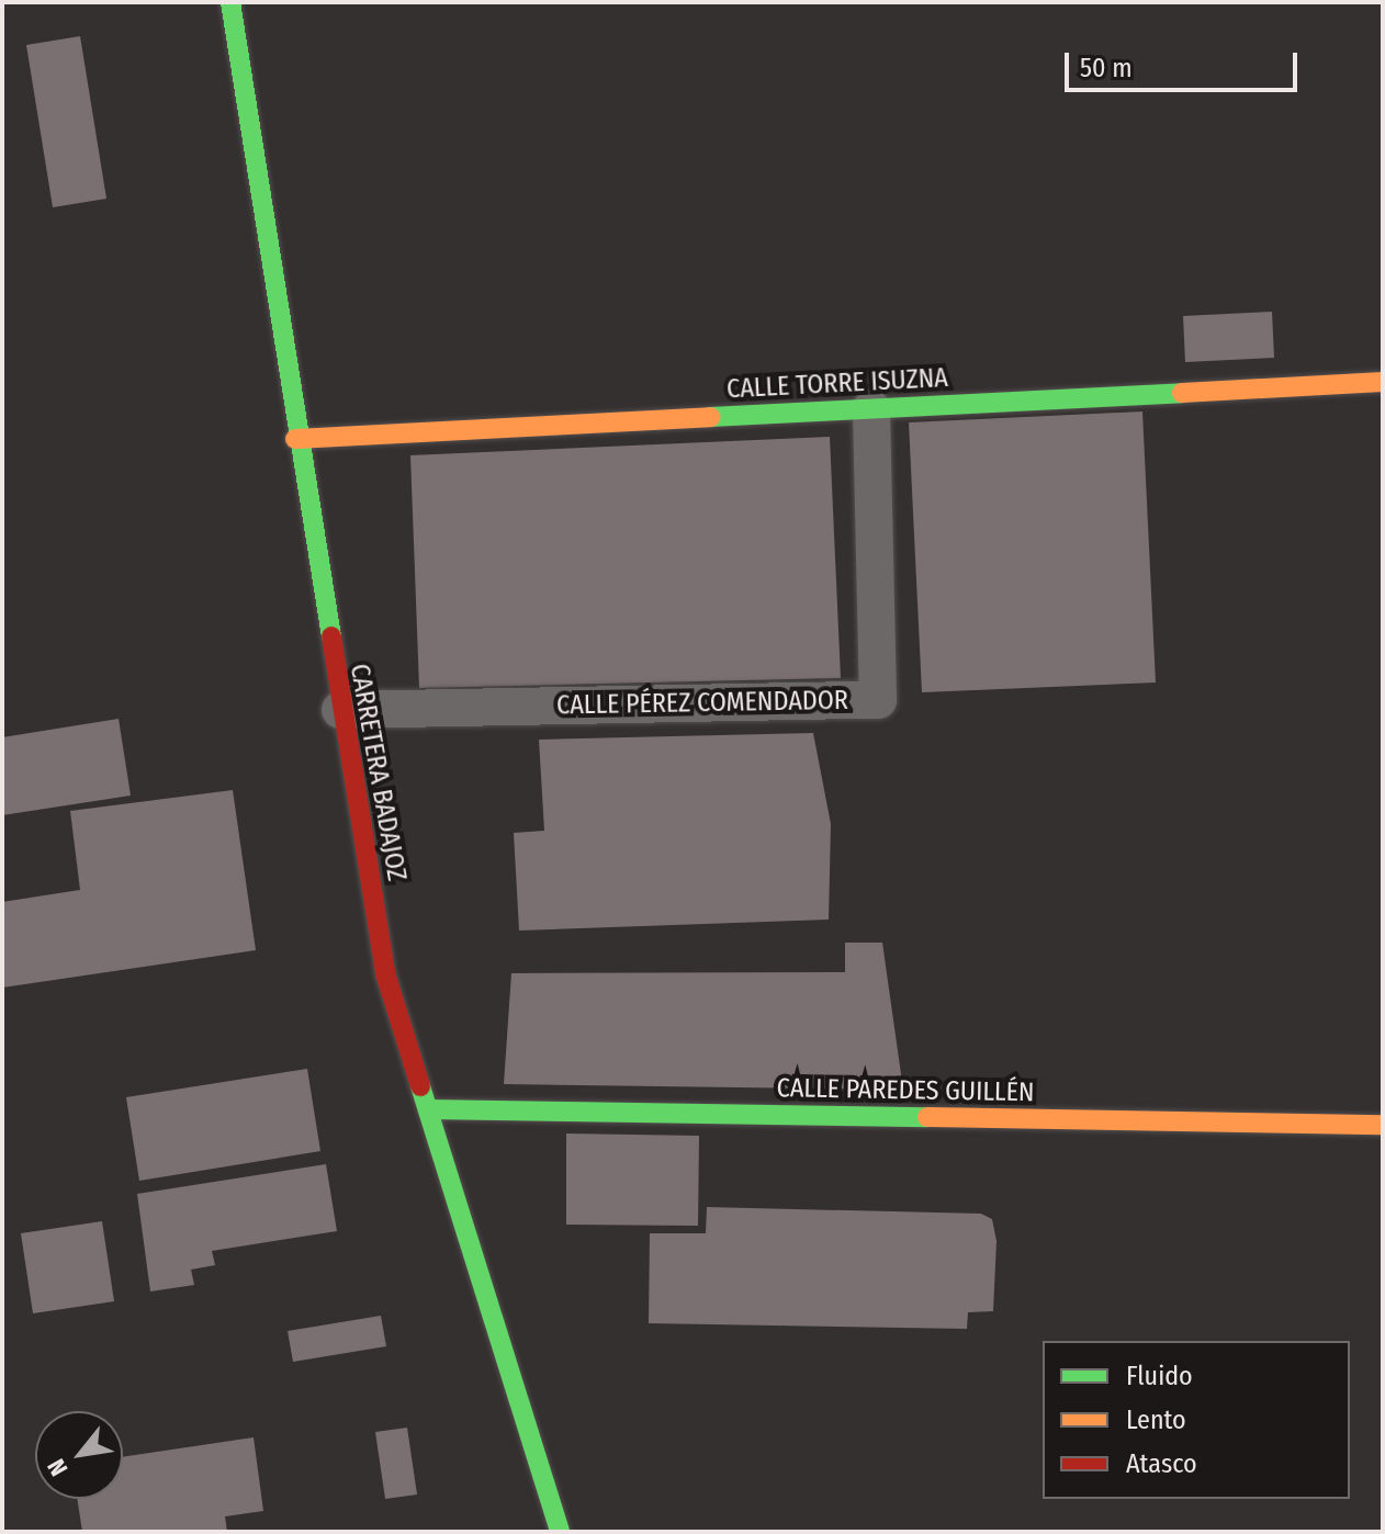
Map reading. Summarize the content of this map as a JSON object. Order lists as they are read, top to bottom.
{
  "streets": {
    "street": [
      "CALLE TORRE ISUZNA",
      "CALLE PÉREZ COMENDADOR",
      "CARRETERA BADAJOZ",
      "CALLE PAREDES GUILLÉN"
    ]
  },
  "crossings": [
    ["CALLE TORRE ISUZNA", "CALLE PÉREZ COMENDADOR"],
    ["CALLE TORRE ISUZNA", "CARRETERA BADAJOZ"],
    ["CALLE PÉREZ COMENDADOR", "CARRETERA BADAJOZ"],
    ["CARRETERA BADAJOZ", "CALLE PAREDES GUILLÉN"]
  ],
  "legend": ["Fluido", "Lento", "Atasco"],
  "scale_bar": "50 m",
  "north": "bottom left"
}
